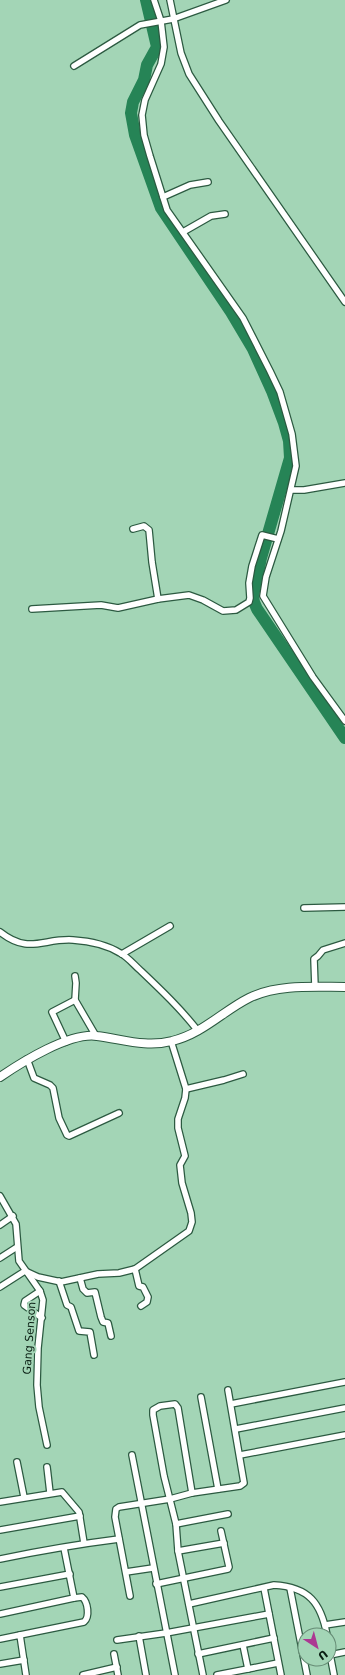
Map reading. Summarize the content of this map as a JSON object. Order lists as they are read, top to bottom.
{
  "streets": {
    "street": ["Gang Senson"]
  },
  "north": "bottom right"
}
